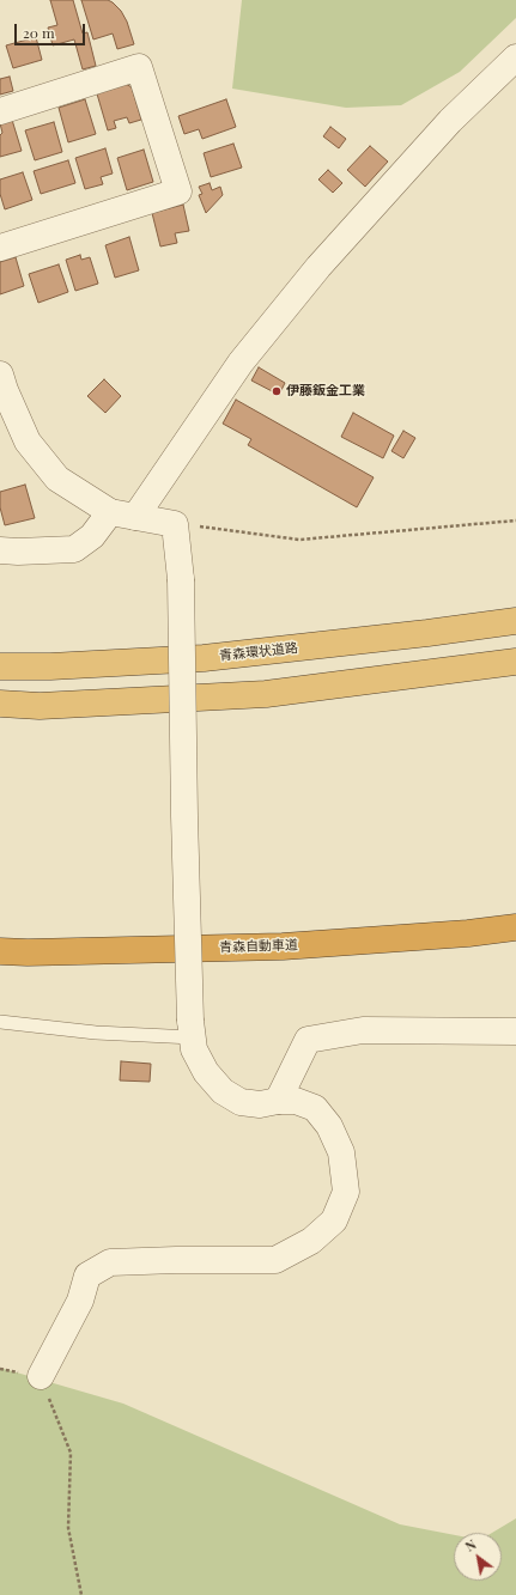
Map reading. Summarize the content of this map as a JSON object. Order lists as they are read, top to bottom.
{
  "streets": {
    "highway": ["青森環状道路", "青森自動車道"]
  },
  "places": ["伊藤鈑金工業"],
  "scale_bar": "20 m",
  "north": "top left"
}
